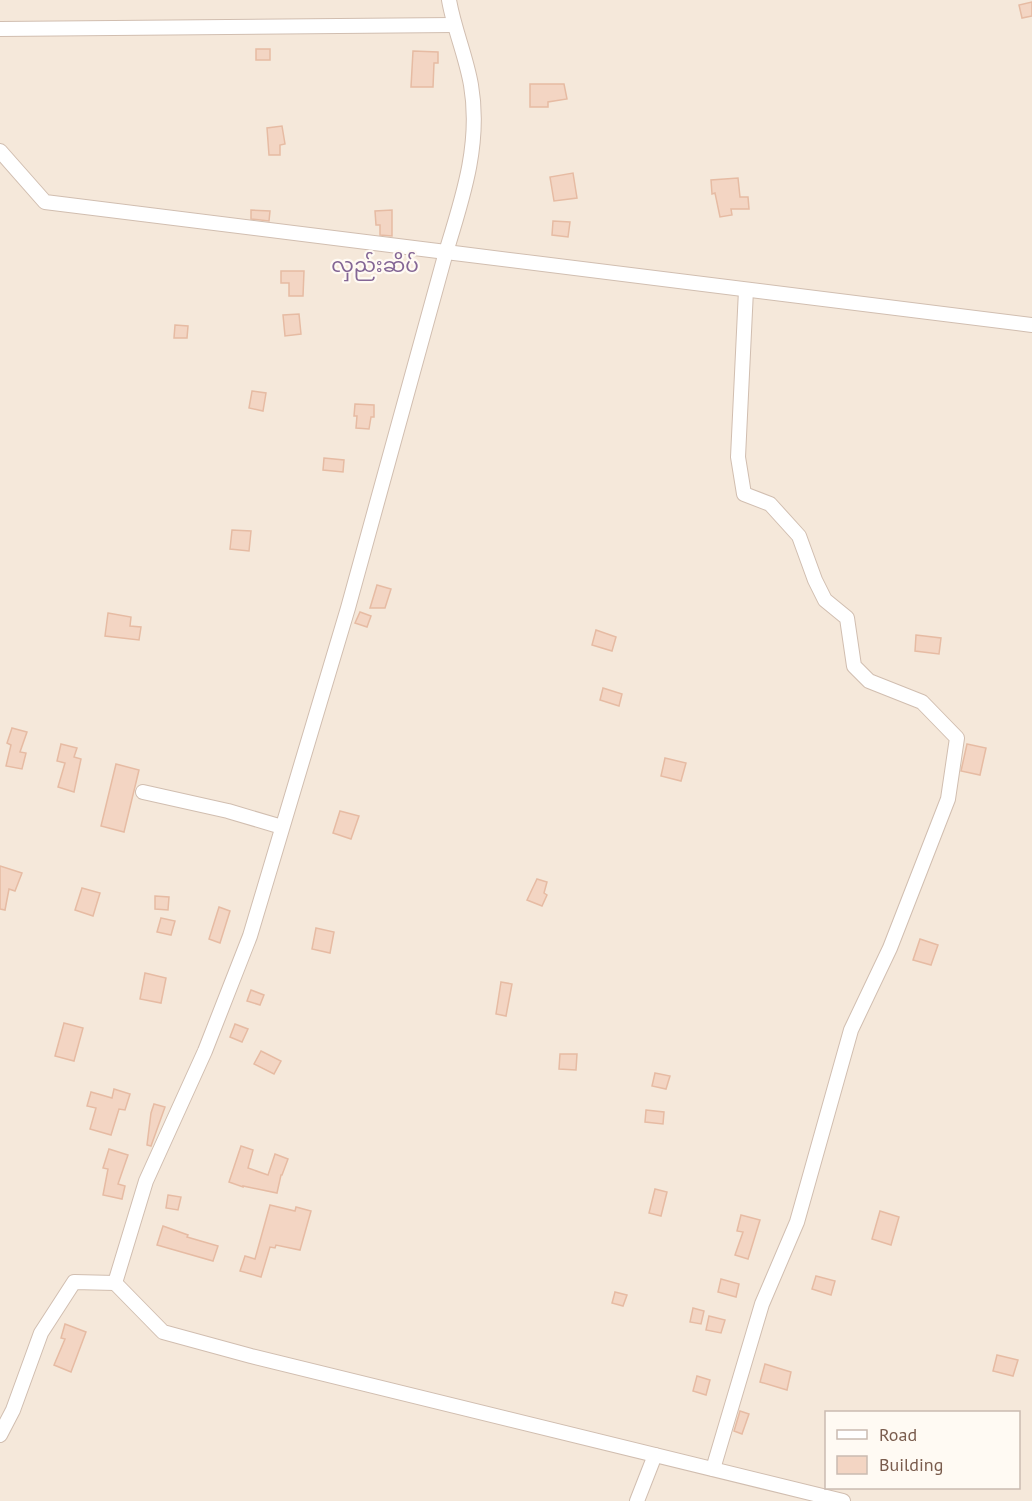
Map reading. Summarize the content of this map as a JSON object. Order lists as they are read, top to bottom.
{
  "districts": ["လှည်းဆိပ်"],
  "legend": ["Road", "Building"]
}
